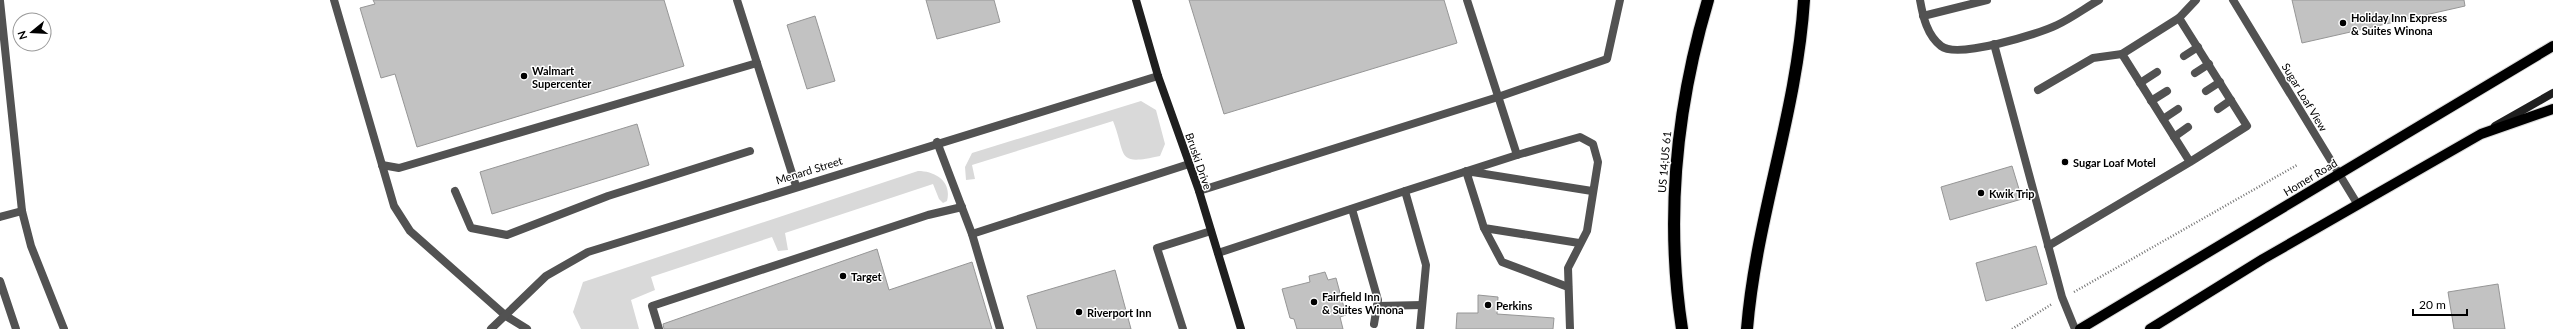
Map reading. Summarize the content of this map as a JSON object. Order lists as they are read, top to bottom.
{
  "streets": {
    "highway": ["US 14;US 61"],
    "main road": ["Homer Road"],
    "street": ["Sugar Loaf View", "Bruski Drive", "Menard Street"]
  },
  "crossings": [
    ["Sugar Loaf View", "Homer Road"],
    ["Bruski Drive", "Menard Street"]
  ],
  "places": [
    "Holiday Inn Express & Suites Winona",
    "Walmart Supercenter",
    "Sugar Loaf Motel",
    "Kwik Trip",
    "Target",
    "Fairfield Inn & Suites Winona",
    "Perkins",
    "Riverport Inn"
  ],
  "scale_bar": "20 m",
  "north": "left"
}
